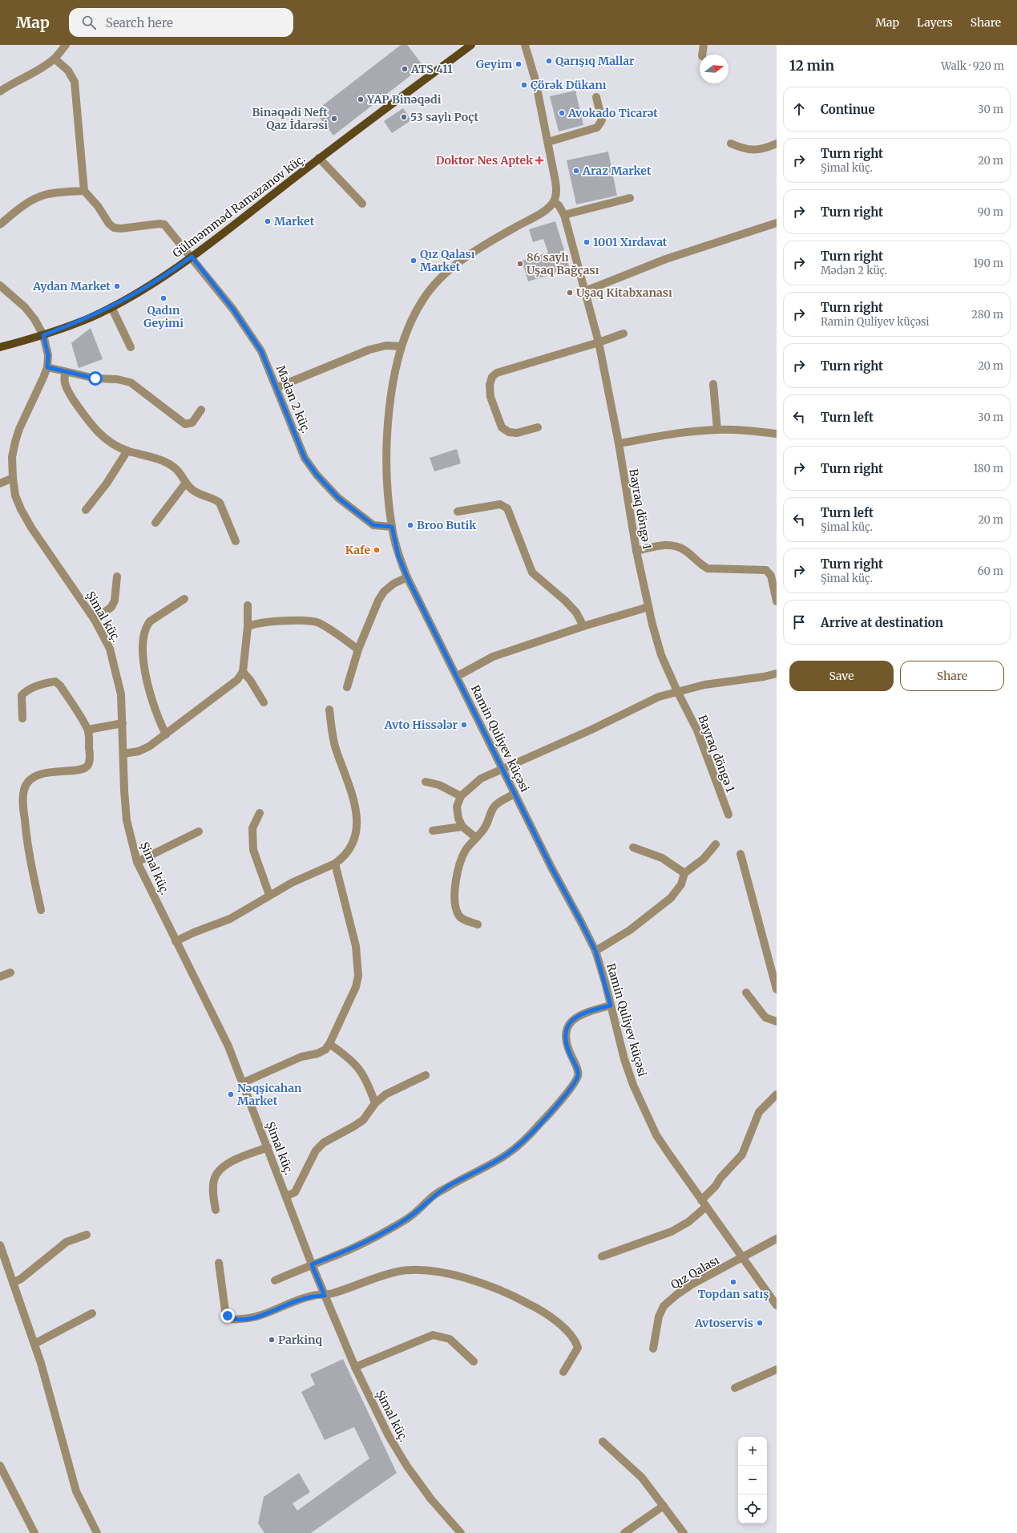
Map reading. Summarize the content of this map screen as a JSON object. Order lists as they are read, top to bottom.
{
  "streets": {
    "main road": ["Gülməmməd Ramazanov küç."],
    "street": [
      "Mədən 2 küç.",
      "Bayraq döngə 1",
      "Şimal küç.",
      "Ramin Quliyev küçəsi",
      "Qız Qalası"
    ]
  },
  "crossings": [
    ["Gülməmməd Ramazanov küç.", "Mədən 2 küç."],
    ["Gülməmməd Ramazanov küç.", "Şimal küç."],
    ["Mədən 2 küç.", "Ramin Quliyev küçəsi"],
    ["Bayraq döngə 1", "Ramin Quliyev küçəsi"],
    ["Ramin Quliyev küçəsi", "Qız Qalası"]
  ],
  "places": {
    "other": [
      "Qarışıq Mallar",
      "Geyim",
      "ATS 411",
      "Çörək Dükanı",
      "YAP Binəqədi",
      "Avokado Ticarət",
      "53 saylı Poçt",
      "Binəqədi Neft Qaz İdarəsi",
      "Araz Market",
      "Market",
      "1001 Xırdavat",
      "Qız Qalası Market",
      "86 saylı Uşaq Bağçası",
      "Aydan Market",
      "Uşaq Kitabxanası",
      "Qadın Geyimi",
      "Broo Butik",
      "Kafe",
      "Avto Hissələr",
      "Nəqşicahan Market",
      "Topdan satış",
      "Avtoservis",
      "Parkinq"
    ],
    "health": ["Doktor Nes Aptek"]
  },
  "north": "right",
  "page": {
    "header": "Map",
    "search": "Search here",
    "nav": ["Map", "Layers", "Share"],
    "heading": ["12 min", "Walk · 920 m"],
    "list": [
      ["Continue", "30 m"],
      ["Turn right", "Şimal küç.", "20 m"],
      ["Turn right", "90 m"],
      ["Turn right", "Mədən 2 küç.", "190 m"],
      ["Turn right", "Ramin Quliyev küçəsi", "280 m"],
      ["Turn right", "20 m"],
      ["Turn left", "30 m"],
      ["Turn right", "180 m"],
      ["Turn left", "Şimal küç.", "20 m"],
      ["Turn right", "Şimal küç.", "60 m"],
      "Arrive at destination"
    ],
    "buttons": ["Save", "Share"],
    "map_buttons": ["+", "−"]
  }
}
